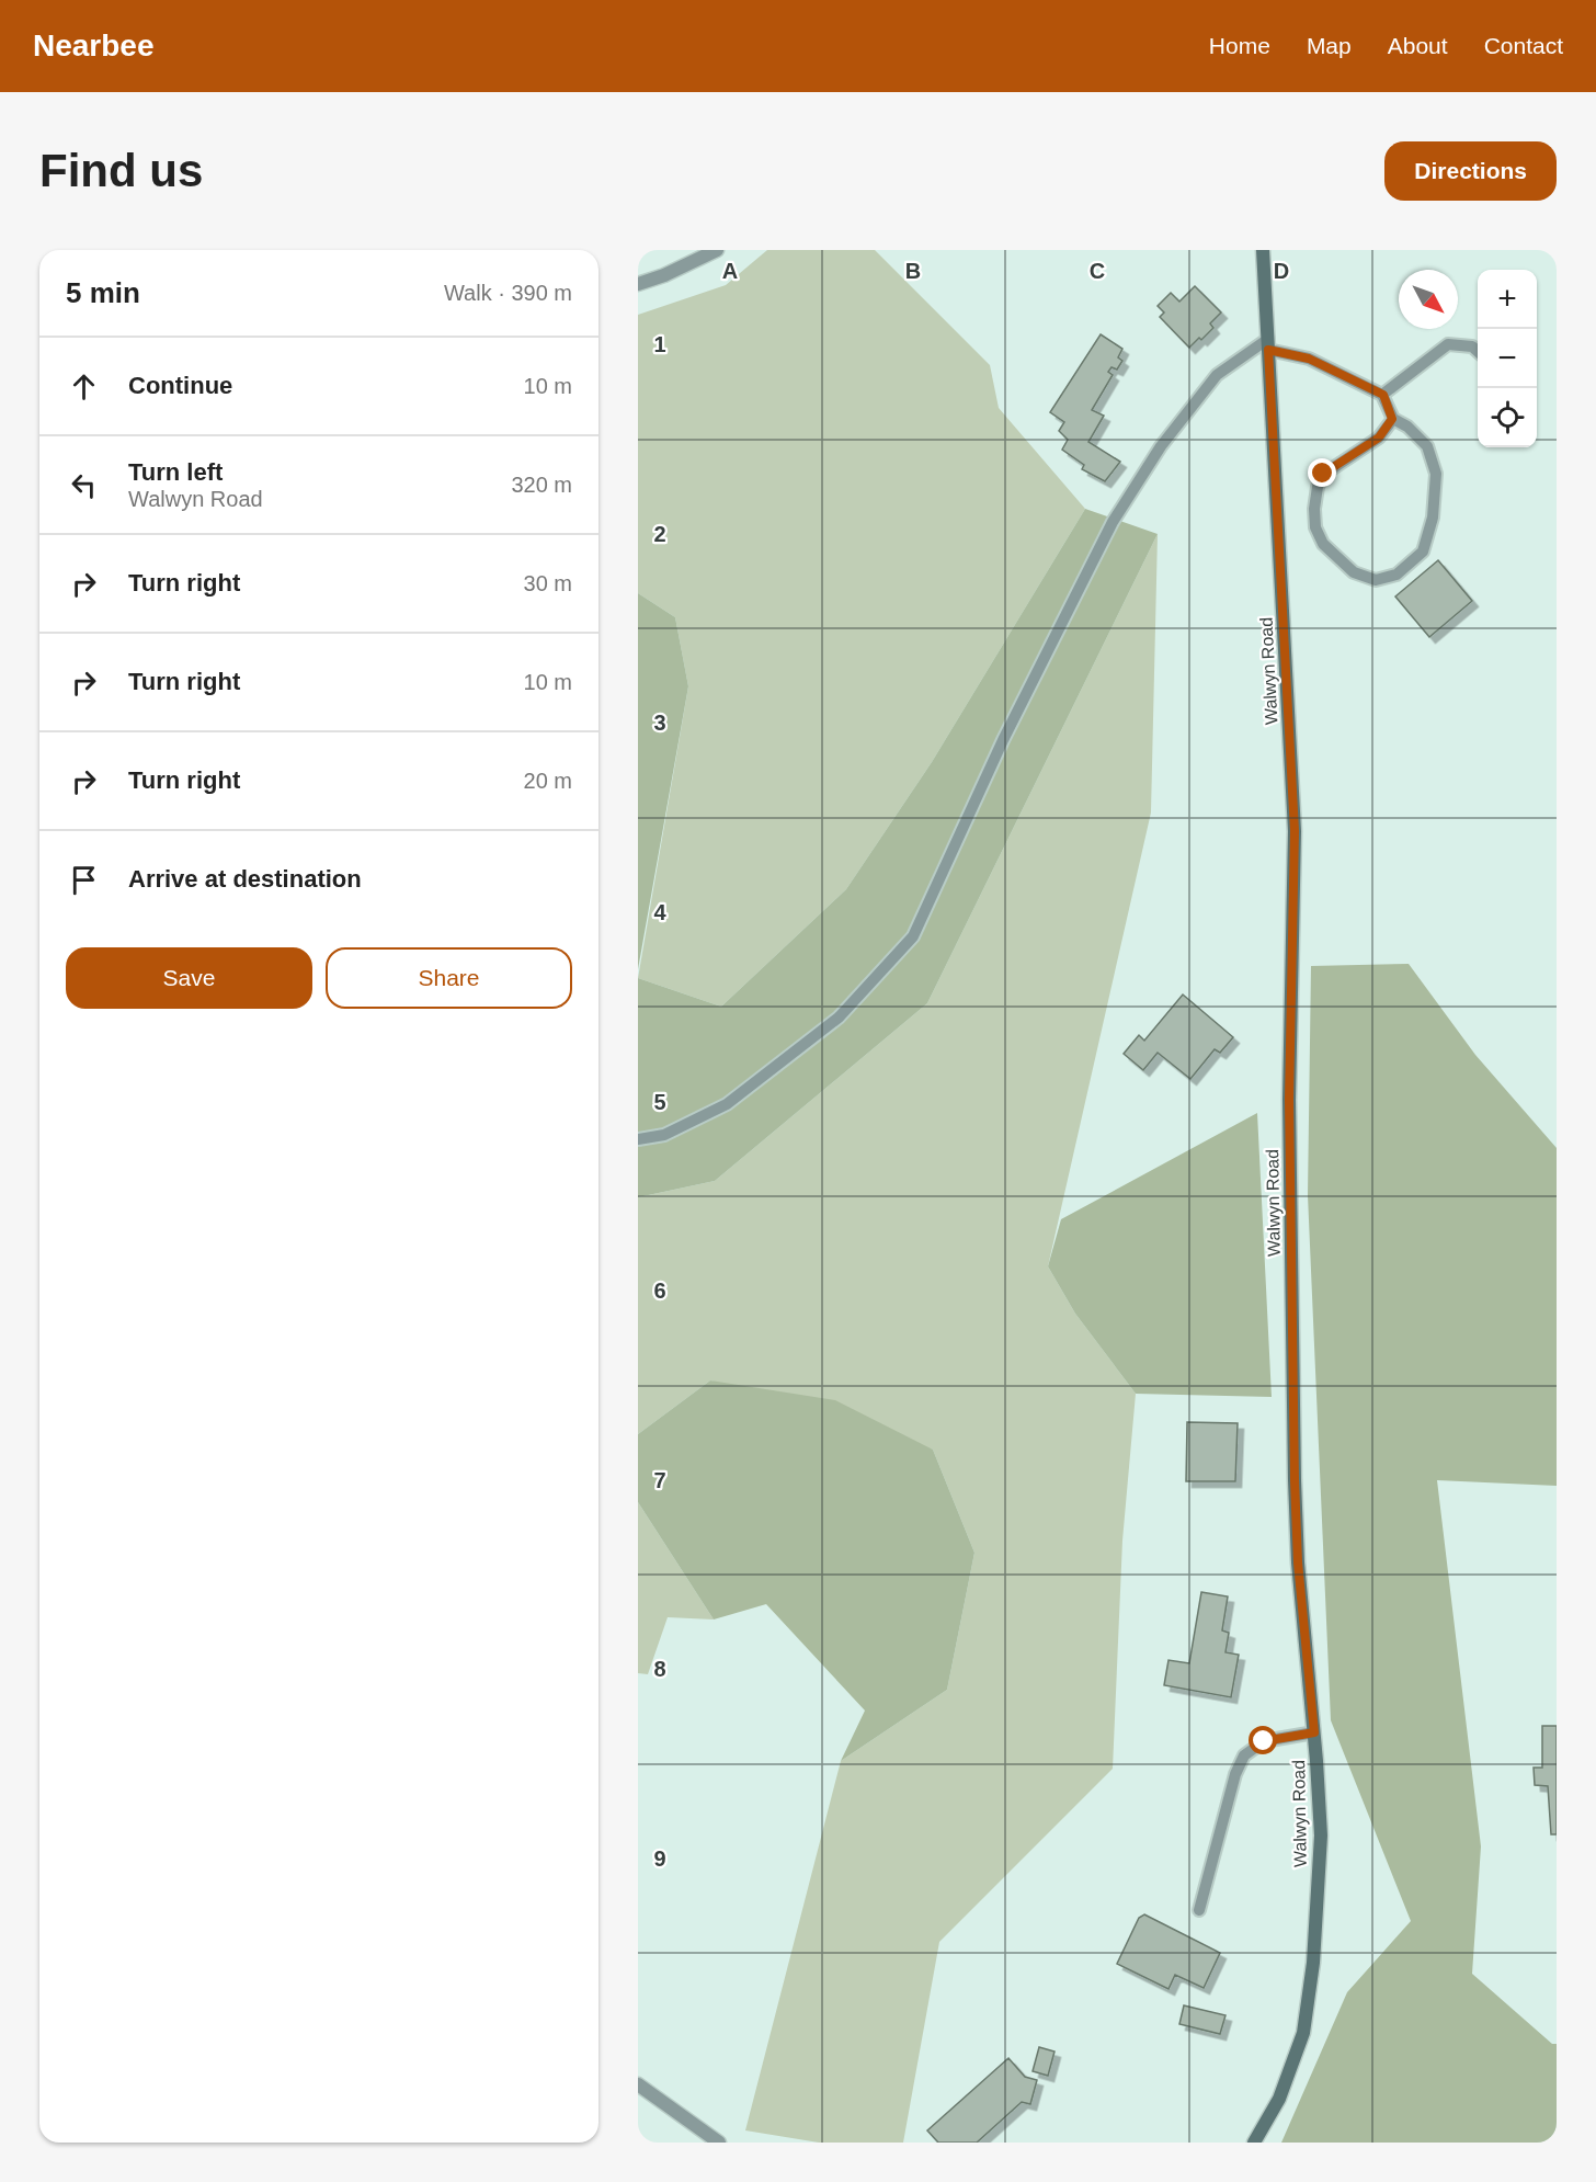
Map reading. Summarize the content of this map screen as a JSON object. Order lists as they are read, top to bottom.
{
  "streets": {
    "main road": ["Walwyn Road"]
  },
  "north": "bottom right",
  "page": {
    "header": "Nearbee",
    "nav": [
      "Home",
      "Map",
      "About",
      "Contact"
    ],
    "buttons": [
      "Directions",
      ["Save", "Share"]
    ],
    "title": "Find us",
    "heading": ["5 min", "Walk · 390 m"],
    "map_buttons": ["+", "−"],
    "list": [
      ["Continue", "10 m"],
      ["Turn left", "Walwyn Road", "320 m"],
      ["Turn right", "30 m"],
      ["Turn right", "10 m"],
      ["Turn right", "20 m"],
      "Arrive at destination"
    ]
  },
  "grid": {
    "columns": [
      "A",
      "B",
      "C",
      "D"
    ],
    "rows": [
      "1",
      "2",
      "3",
      "4",
      "5",
      "6",
      "7",
      "8",
      "9"
    ]
  }
}
